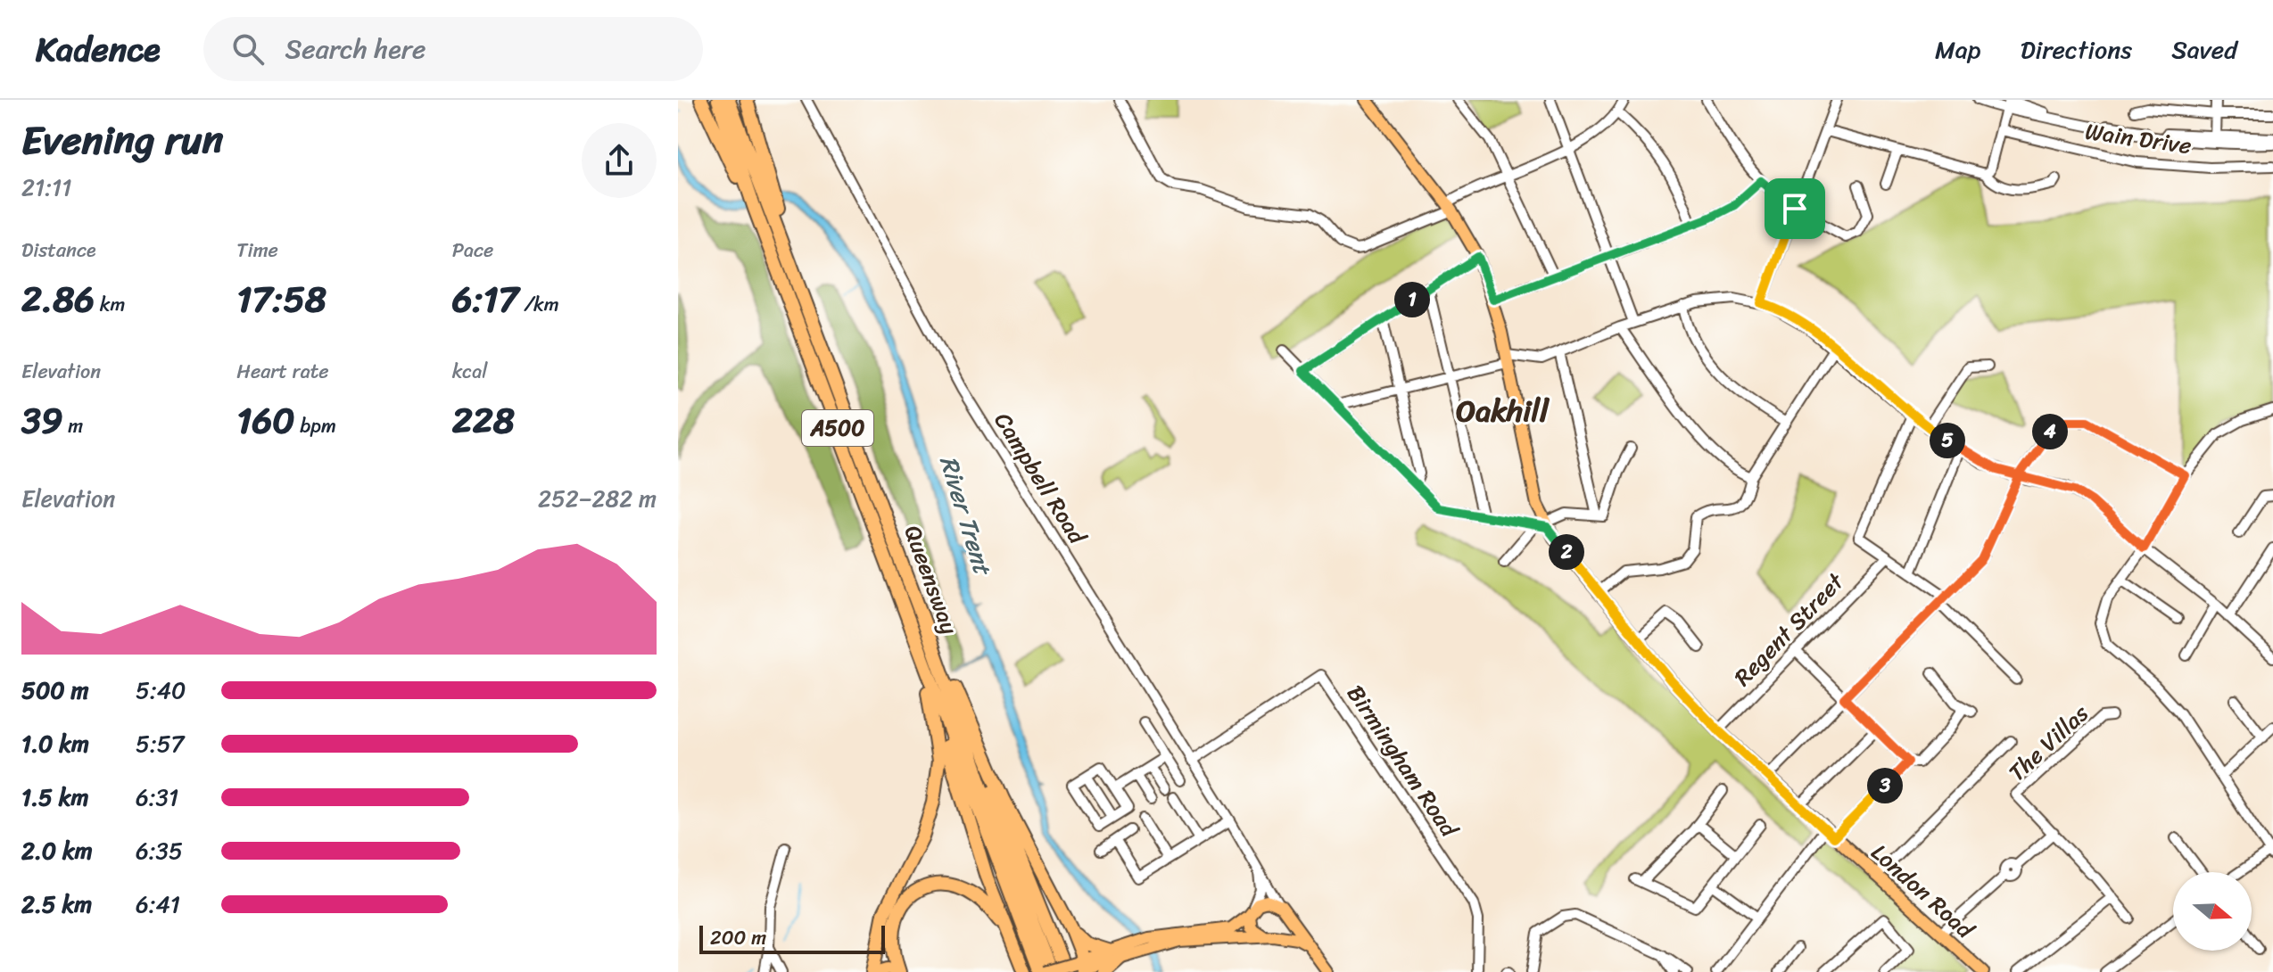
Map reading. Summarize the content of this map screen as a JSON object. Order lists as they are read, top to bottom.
{
  "streets": {
    "highway": ["A500", "Queensway"],
    "main road": ["Campbell Road", "London Road"],
    "street": [
      "Wain Drive",
      "Regent Street",
      "The Villas",
      "Birmingham Road"
    ]
  },
  "crossings": [
    ["Campbell Road", "Birmingham Road"],
    ["Regent Street", "London Road"]
  ],
  "districts": ["Oakhill"],
  "water": ["River Trent"],
  "scale_bar": "200 m",
  "north": "right",
  "page": {
    "header": "Kadence",
    "search": "Search here",
    "nav": ["Map", "Directions", "Saved"],
    "heading": ["Evening run", "21:11"],
    "stats": [
      ["Distance", "2.86 km"],
      ["Time", "17:58"],
      ["Pace", "6:17 /km"],
      ["Elevation", "39 m"],
      ["Heart rate", "160 bpm"],
      ["kcal", "228"]
    ],
    "pins": [
      "1",
      "4",
      "5",
      "2",
      "3"
    ],
    "chart": ["Elevation", "252–282 m"],
    "list": [
      {
        "name": "500 m",
        "note": "5:40"
      },
      {
        "name": "1.0 km",
        "note": "5:57"
      },
      {
        "name": "1.5 km",
        "note": "6:31"
      },
      {
        "name": "2.0 km",
        "note": "6:35"
      },
      {
        "name": "2.5 km",
        "note": "6:41"
      }
    ],
    "scale": "200 m"
  }
}
